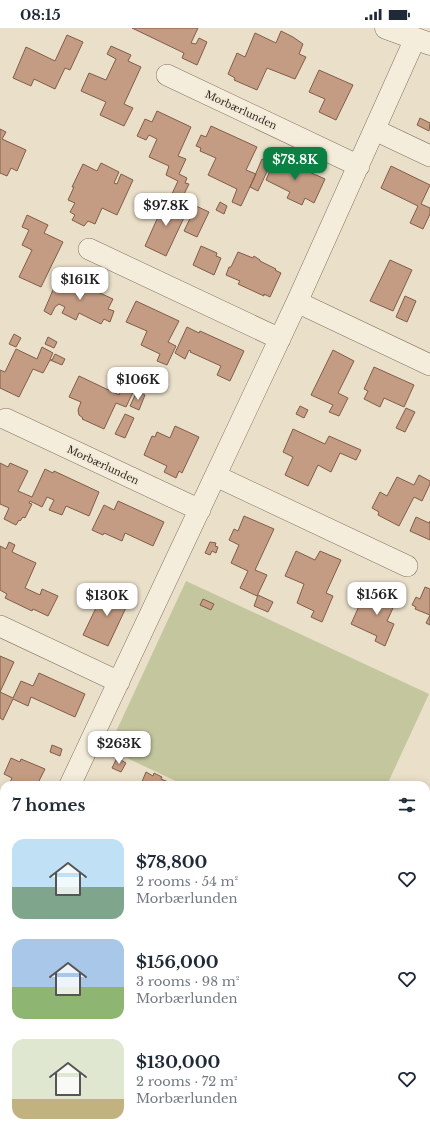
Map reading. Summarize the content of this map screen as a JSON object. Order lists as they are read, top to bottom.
{
  "streets": {
    "street": ["Morbærlunden"]
  },
  "page": {
    "status": "08:15",
    "price": [
      "$78.8K",
      "$97.8K",
      "$161K",
      "$106K",
      "$156K",
      "$130K",
      "$263K"
    ],
    "heading": "7 homes",
    "list": [
      {
        "name": "$78,800",
        "note": "2 rooms · 54 m² · Morbærlunden"
      },
      {
        "name": "$156,000",
        "note": "3 rooms · 98 m² · Morbærlunden"
      },
      {
        "name": "$130,000",
        "note": "2 rooms · 72 m² · Morbærlunden"
      }
    ]
  }
}
